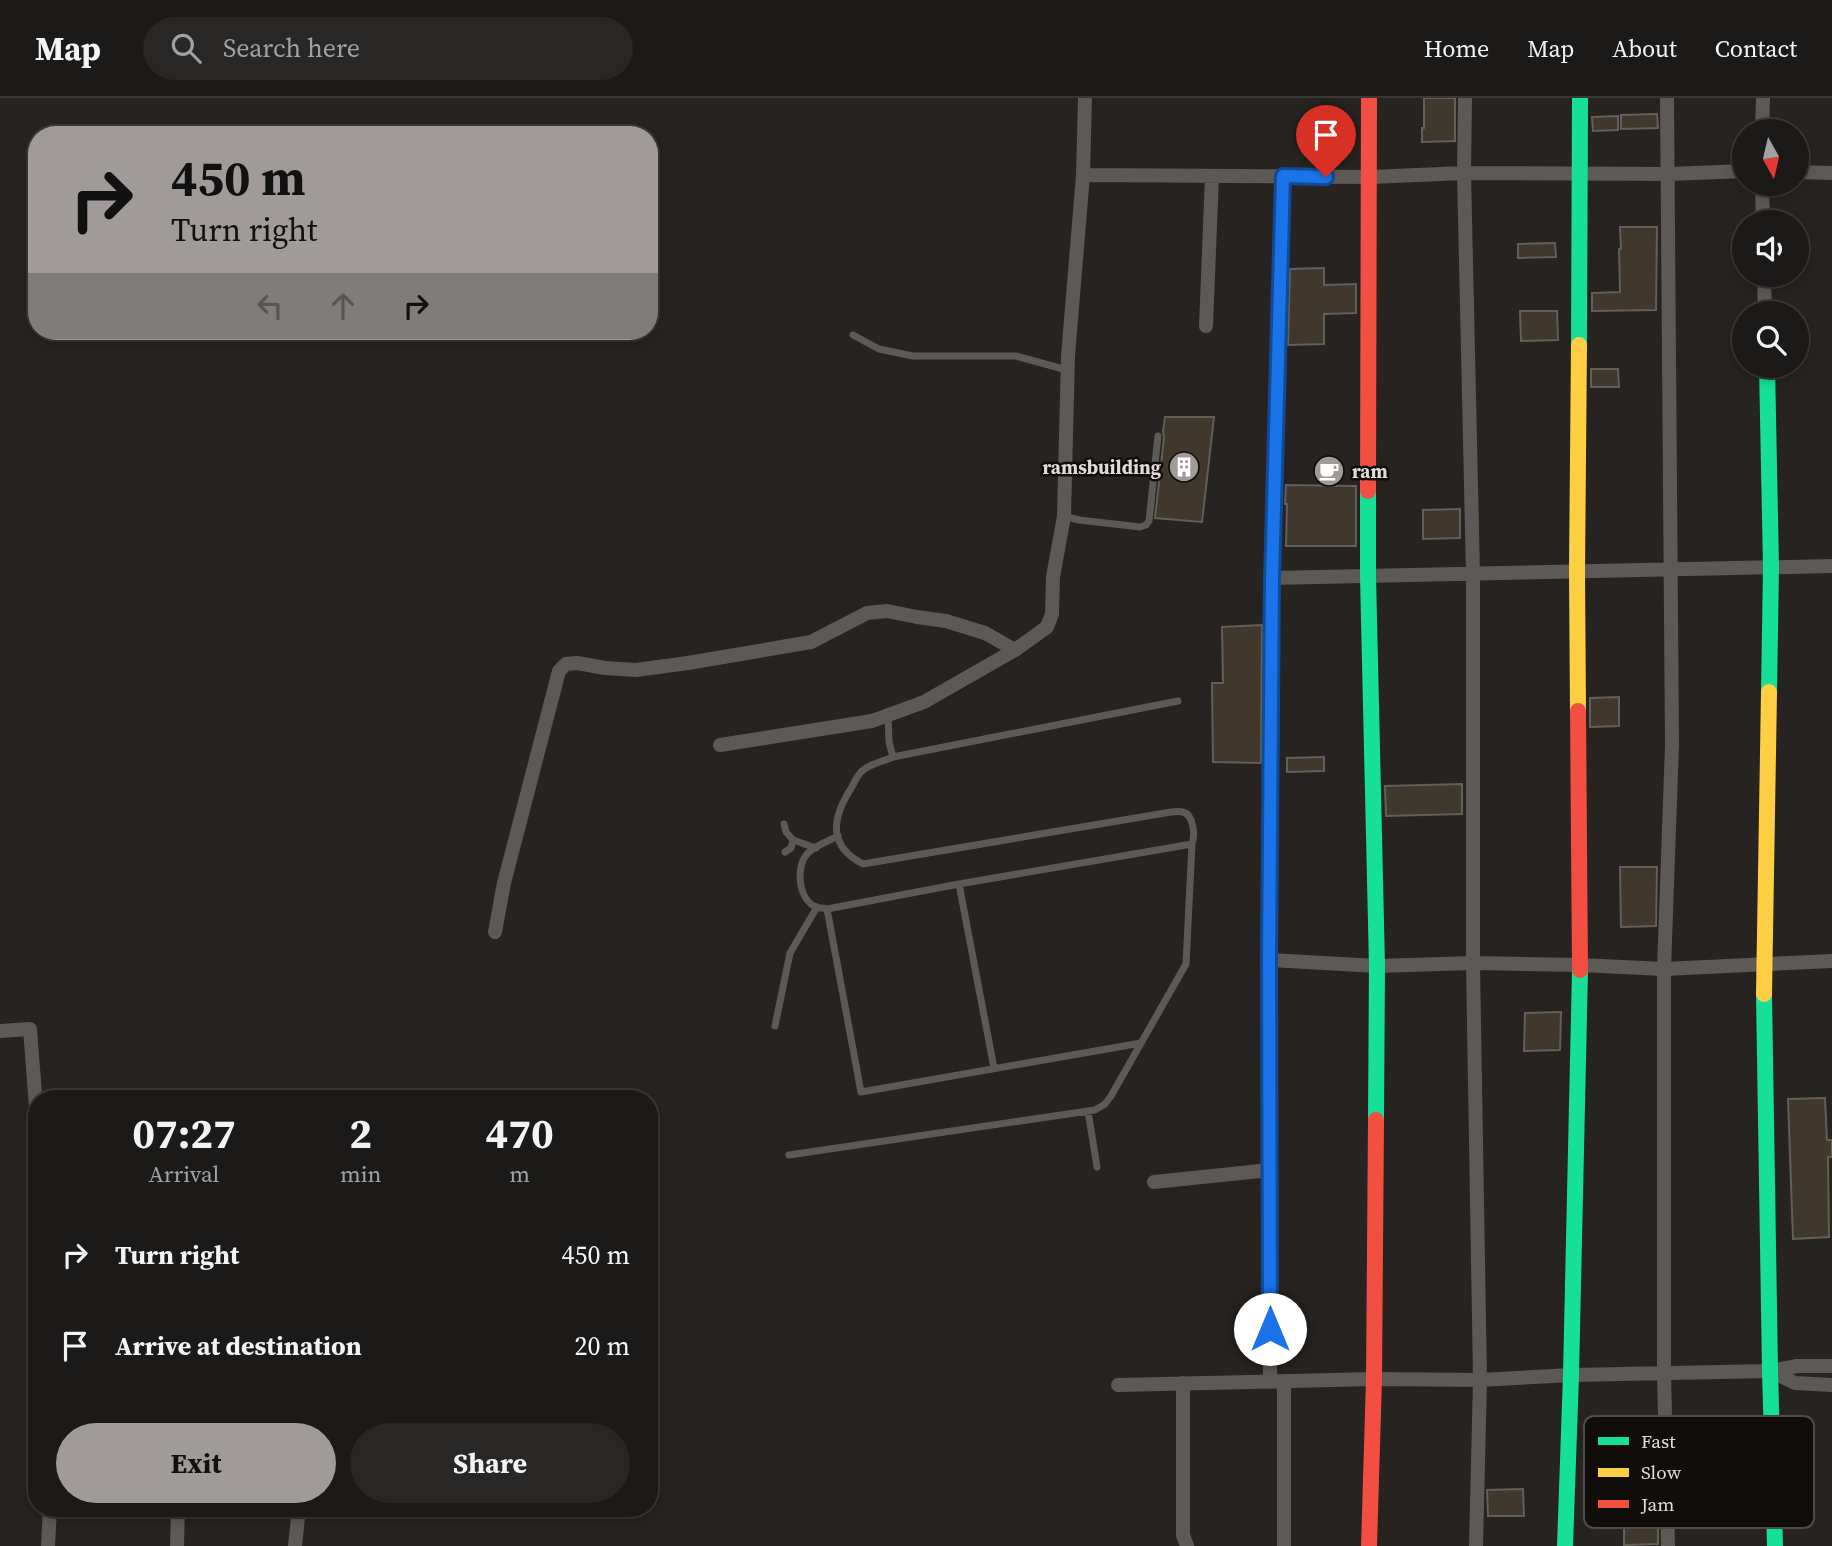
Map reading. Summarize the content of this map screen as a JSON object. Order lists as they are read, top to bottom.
{
  "places": {
    "building": ["ramsbuilding"],
    "cafe": ["ram"]
  },
  "legend": ["Fast", "Slow", "Jam"],
  "north": "bottom",
  "page": {
    "header": "Map",
    "search": "Search here",
    "nav": [
      "Home",
      "Map",
      "About",
      "Contact"
    ],
    "turn": ["450 m", "Turn right"],
    "eta": [
      "07:27",
      "Arrival",
      "2",
      "min",
      "470",
      "m"
    ],
    "list": [
      {
        "name": "Turn right",
        "value": "450 m"
      },
      {
        "name": "Arrive at destination",
        "value": "20 m"
      }
    ],
    "buttons": ["Exit", "Share"]
  }
}
